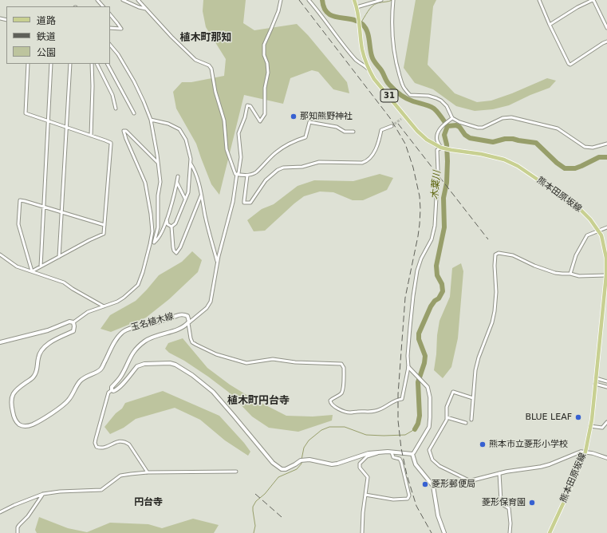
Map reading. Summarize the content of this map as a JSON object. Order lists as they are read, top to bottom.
{
  "streets": {
    "main road": ["31", "熊本田原坂線", "玉名植木線"]
  },
  "districts": ["植木町那知", "植木町円台寺", "円台寺"],
  "water": ["木葉川"],
  "places": [
    "那知熊野神社",
    "BLUE LEAF",
    "熊本市立菱形小学校",
    "菱形郵便局",
    "菱形保育園"
  ],
  "legend": ["道路", "鉄道", "公園"]
}
